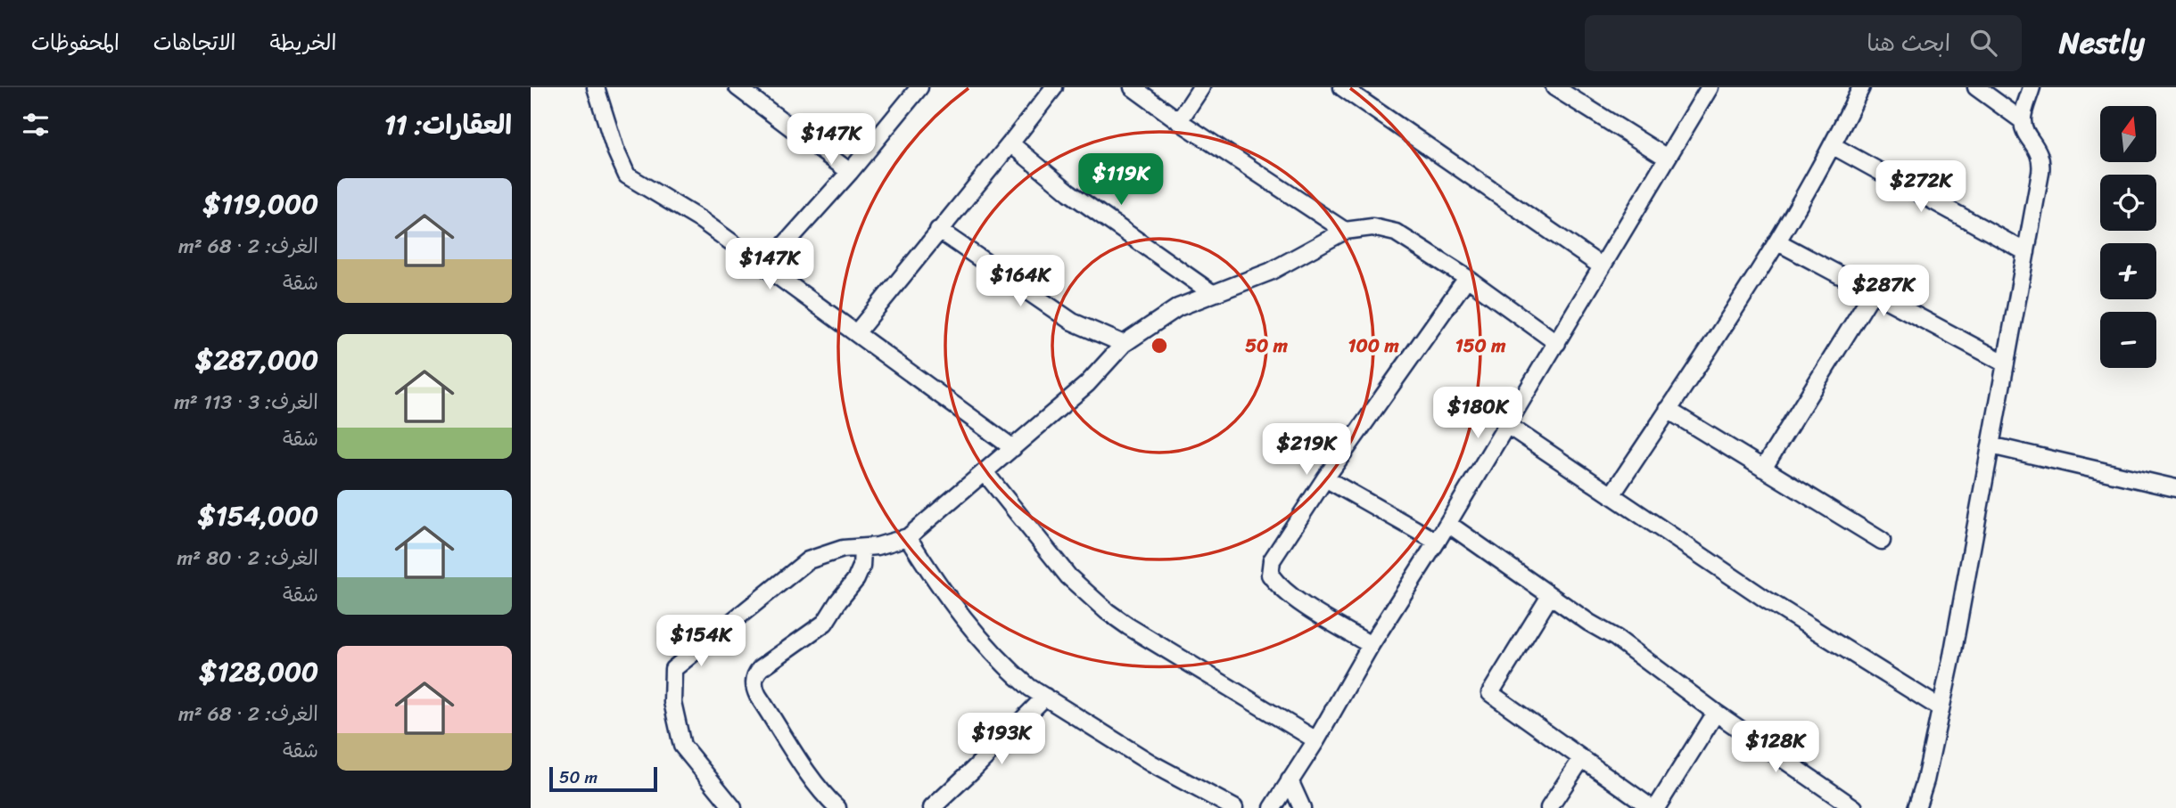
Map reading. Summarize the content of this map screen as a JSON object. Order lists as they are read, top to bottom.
{
  "scale_bar": "50 m",
  "north": "top",
  "page": {
    "header": "Nestly",
    "search": "ابحث هنا",
    "nav": ["الخريطة", "الاتجاهات", "المحفوظات"],
    "heading": "العقارات: 11",
    "map_buttons": ["+", "−"],
    "price": [
      "$147K",
      "$119K",
      "$272K",
      "$147K",
      "$164K",
      "$287K",
      "$180K",
      "$219K",
      "$154K",
      "$193K",
      "$128K"
    ],
    "list": [
      {
        "name": "$119,000",
        "note": "الغرف: 2 · 68 m² · شقة"
      },
      {
        "name": "$287,000",
        "note": "الغرف: 3 · 113 m² · شقة"
      },
      {
        "name": "$154,000",
        "note": "الغرف: 2 · 80 m² · شقة"
      },
      {
        "name": "$128,000",
        "note": "الغرف: 2 · 68 m² · شقة"
      }
    ],
    "scale": "50 m"
  },
  "rings": ["50 m", "100 m", "150 m"]
}
